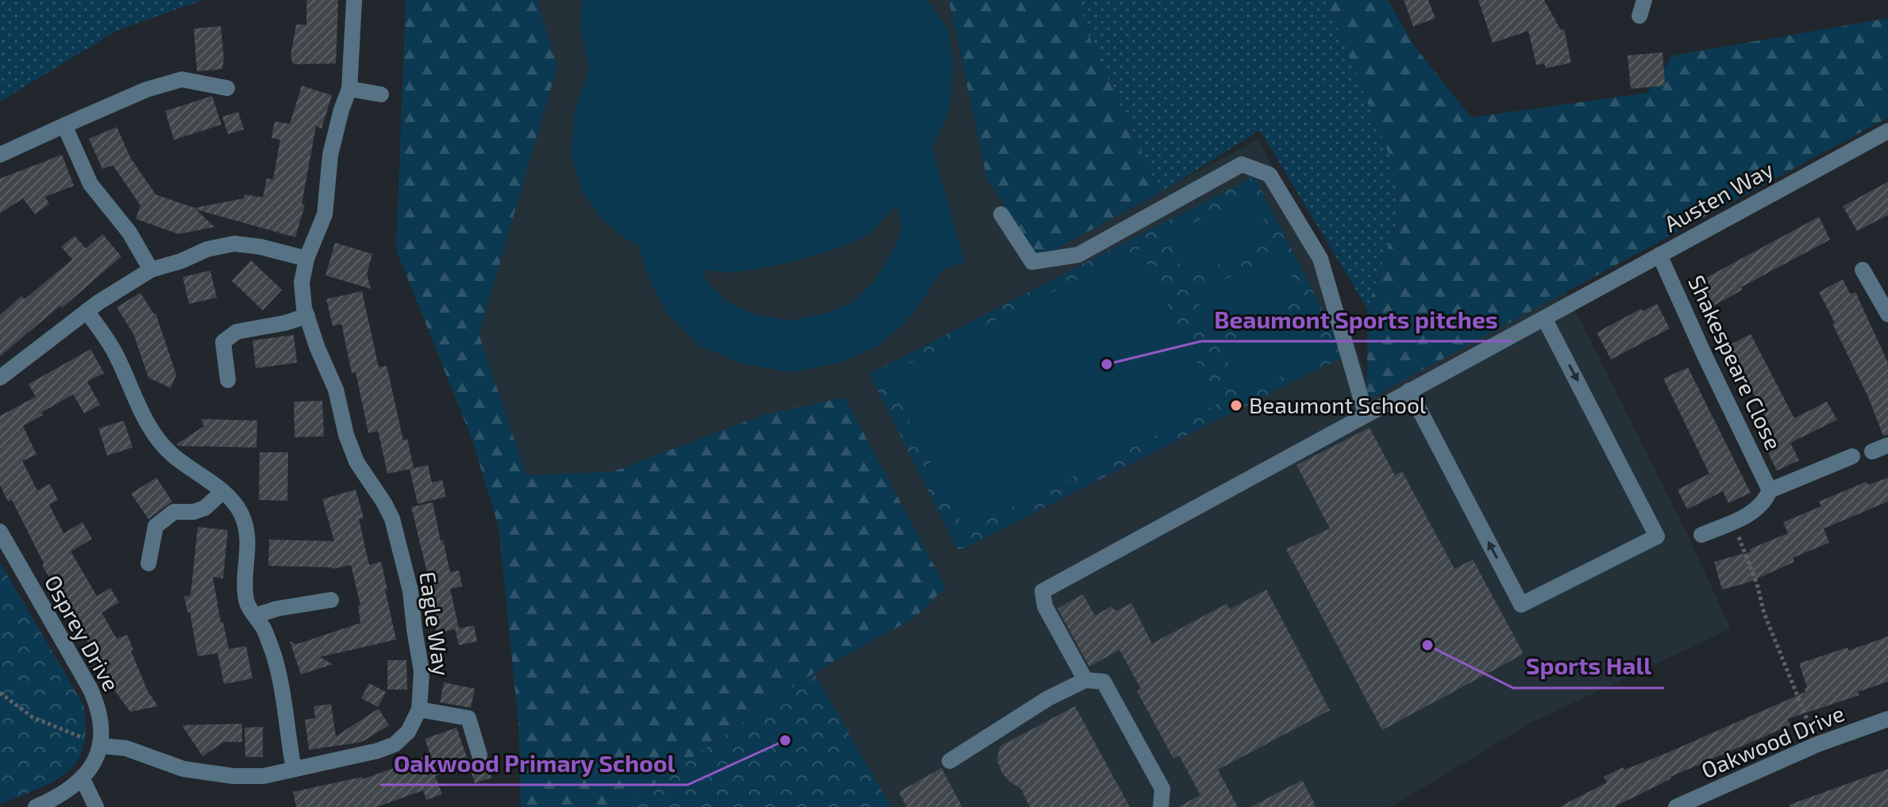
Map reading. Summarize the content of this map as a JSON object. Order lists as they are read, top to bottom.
{
  "streets": {
    "street": [
      "Austen Way",
      "Shakespeare Close",
      "Eagle Way",
      "Osprey Drive",
      "Oakwood Drive"
    ]
  },
  "crossings": [
    ["Austen Way", "Shakespeare Close"],
    ["Eagle Way", "Osprey Drive"]
  ],
  "places": [
    "Beaumont Sports pitches",
    "Beaumont School",
    "Sports Hall",
    "Oakwood Primary School"
  ]
}
